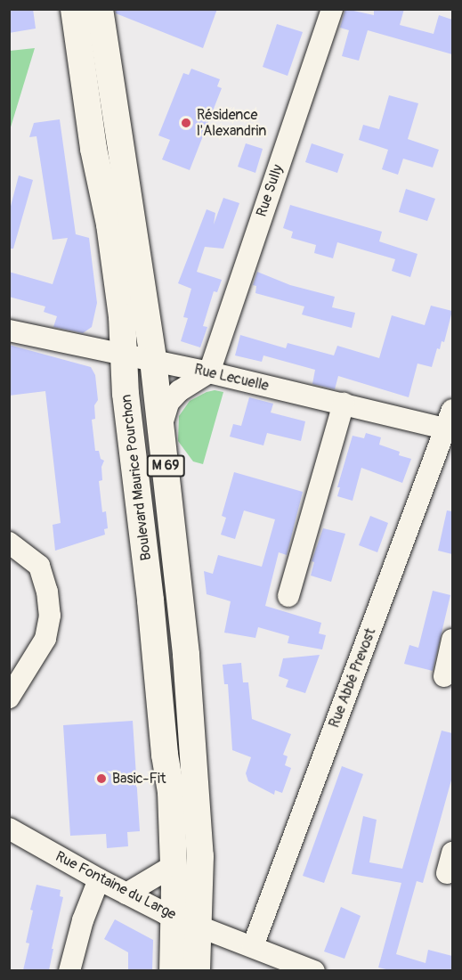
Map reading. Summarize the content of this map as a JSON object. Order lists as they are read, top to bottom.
{
  "streets": {
    "main road": ["M 69", "Boulevard Maurice Pourchon"],
    "street": [
      "Rue Sully",
      "Rue Lecuelle",
      "Rue Abbé Prevost",
      "Rue Fontaine du Large"
    ]
  },
  "crossings": [
    ["Rue Sully", "Rue Lecuelle"],
    ["Rue Sully", "Boulevard Maurice Pourchon"],
    ["Rue Lecuelle", "Boulevard Maurice Pourchon"],
    ["Rue Lecuelle", "Rue Abbé Prevost"],
    ["M 69", "Boulevard Maurice Pourchon"],
    ["M 69", "Rue Fontaine du Large"],
    ["Boulevard Maurice Pourchon", "Rue Fontaine du Large"],
    ["Rue Abbé Prevost", "Rue Fontaine du Large"]
  ],
  "places": ["Résidence l'Alexandrin", "Basic-Fit"]
}
